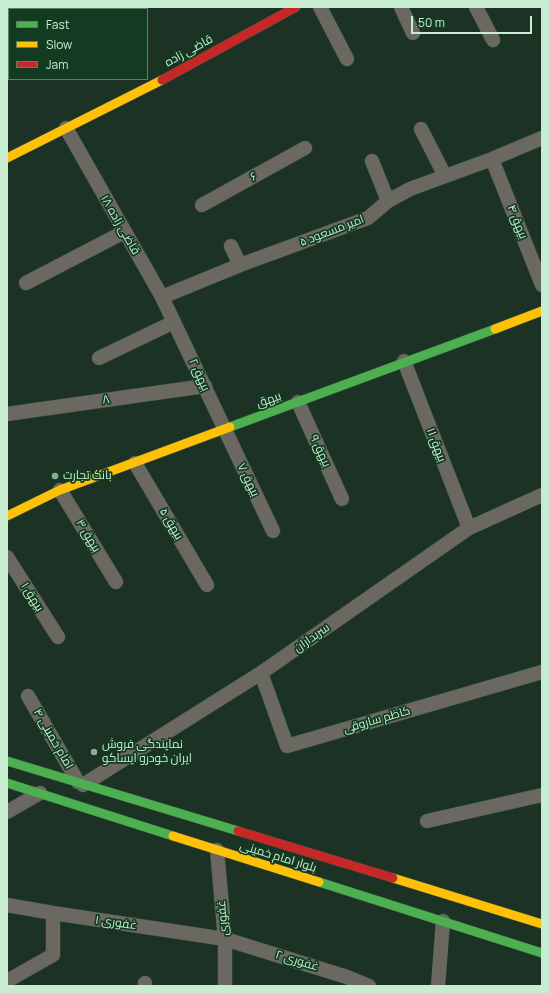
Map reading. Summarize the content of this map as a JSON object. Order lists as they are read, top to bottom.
{
  "streets": {
    "main road": ["قاضی زاده", "بیهق", "بلوار امام خمینی"],
    "street": [
      "۶",
      "بیهق ۴",
      "قاضی زاده ۱۸",
      "امیر مسعود ۵",
      "بیهق ۲",
      "۸",
      "بیهق ۱۱",
      "بیهق ۹",
      "بیهق ۷",
      "بیهق ۵",
      "بیهق ۳",
      "بیهق ۱",
      "سربداران",
      "کاظم ساروقی",
      "امام خمینی ۴",
      "غفوری",
      "غفوری ۱",
      "غفوری ۲"
    ]
  },
  "crossings": [
    ["قاضی زاده", "قاضی زاده ۱۸"],
    ["بیهق ۴", "امیر مسعود ۵"],
    ["قاضی زاده ۱۸", "امیر مسعود ۵"],
    ["قاضی زاده ۱۸", "بیهق ۲"],
    ["بیهق ۲", "۸"],
    ["بیهق ۲", "بیهق"],
    ["بیهق ۲", "بیهق ۷"],
    ["بیهق", "بیهق ۱۱"],
    ["بیهق", "بیهق ۹"],
    ["بیهق", "بیهق ۷"],
    ["بیهق", "بیهق ۵"],
    ["بیهق", "بیهق ۳"],
    ["بیهق ۱۱", "سربداران"],
    ["سربداران", "کاظم ساروقی"],
    ["سربداران", "امام خمینی ۴"],
    ["سربداران", "بلوار امام خمینی"],
    ["امام خمینی ۴", "بلوار امام خمینی"],
    ["بلوار امام خمینی", "غفوری"],
    ["غفوری", "غفوری ۱"],
    ["غفوری", "غفوری ۲"],
    ["غفوری ۱", "غفوری ۲"]
  ],
  "places": ["بانک تجارت", "نمایندگی فروش ایران خودرو ایساکو"],
  "legend": ["Fast", "Slow", "Jam"],
  "scale_bar": "50 m"
}
